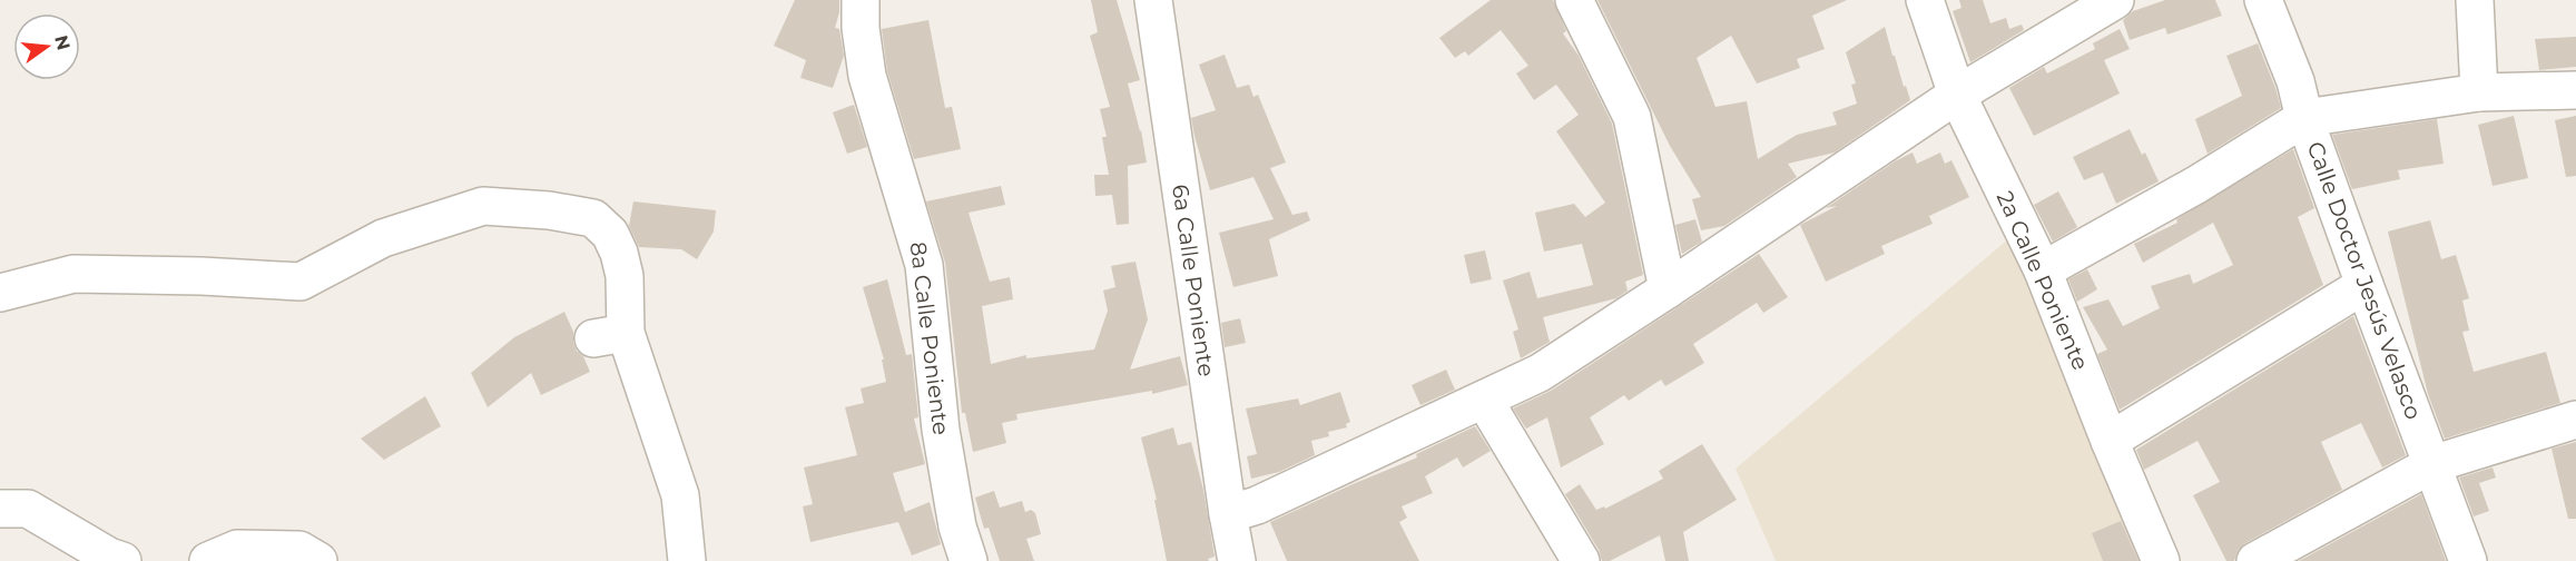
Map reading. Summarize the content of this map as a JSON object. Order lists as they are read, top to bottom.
{
  "streets": {
    "street": [
      "6a Calle Poniente",
      "2a Calle Poniente",
      "Calle Doctor Jesús Velasco",
      "8a Calle Poniente"
    ]
  },
  "north": "right"
}
